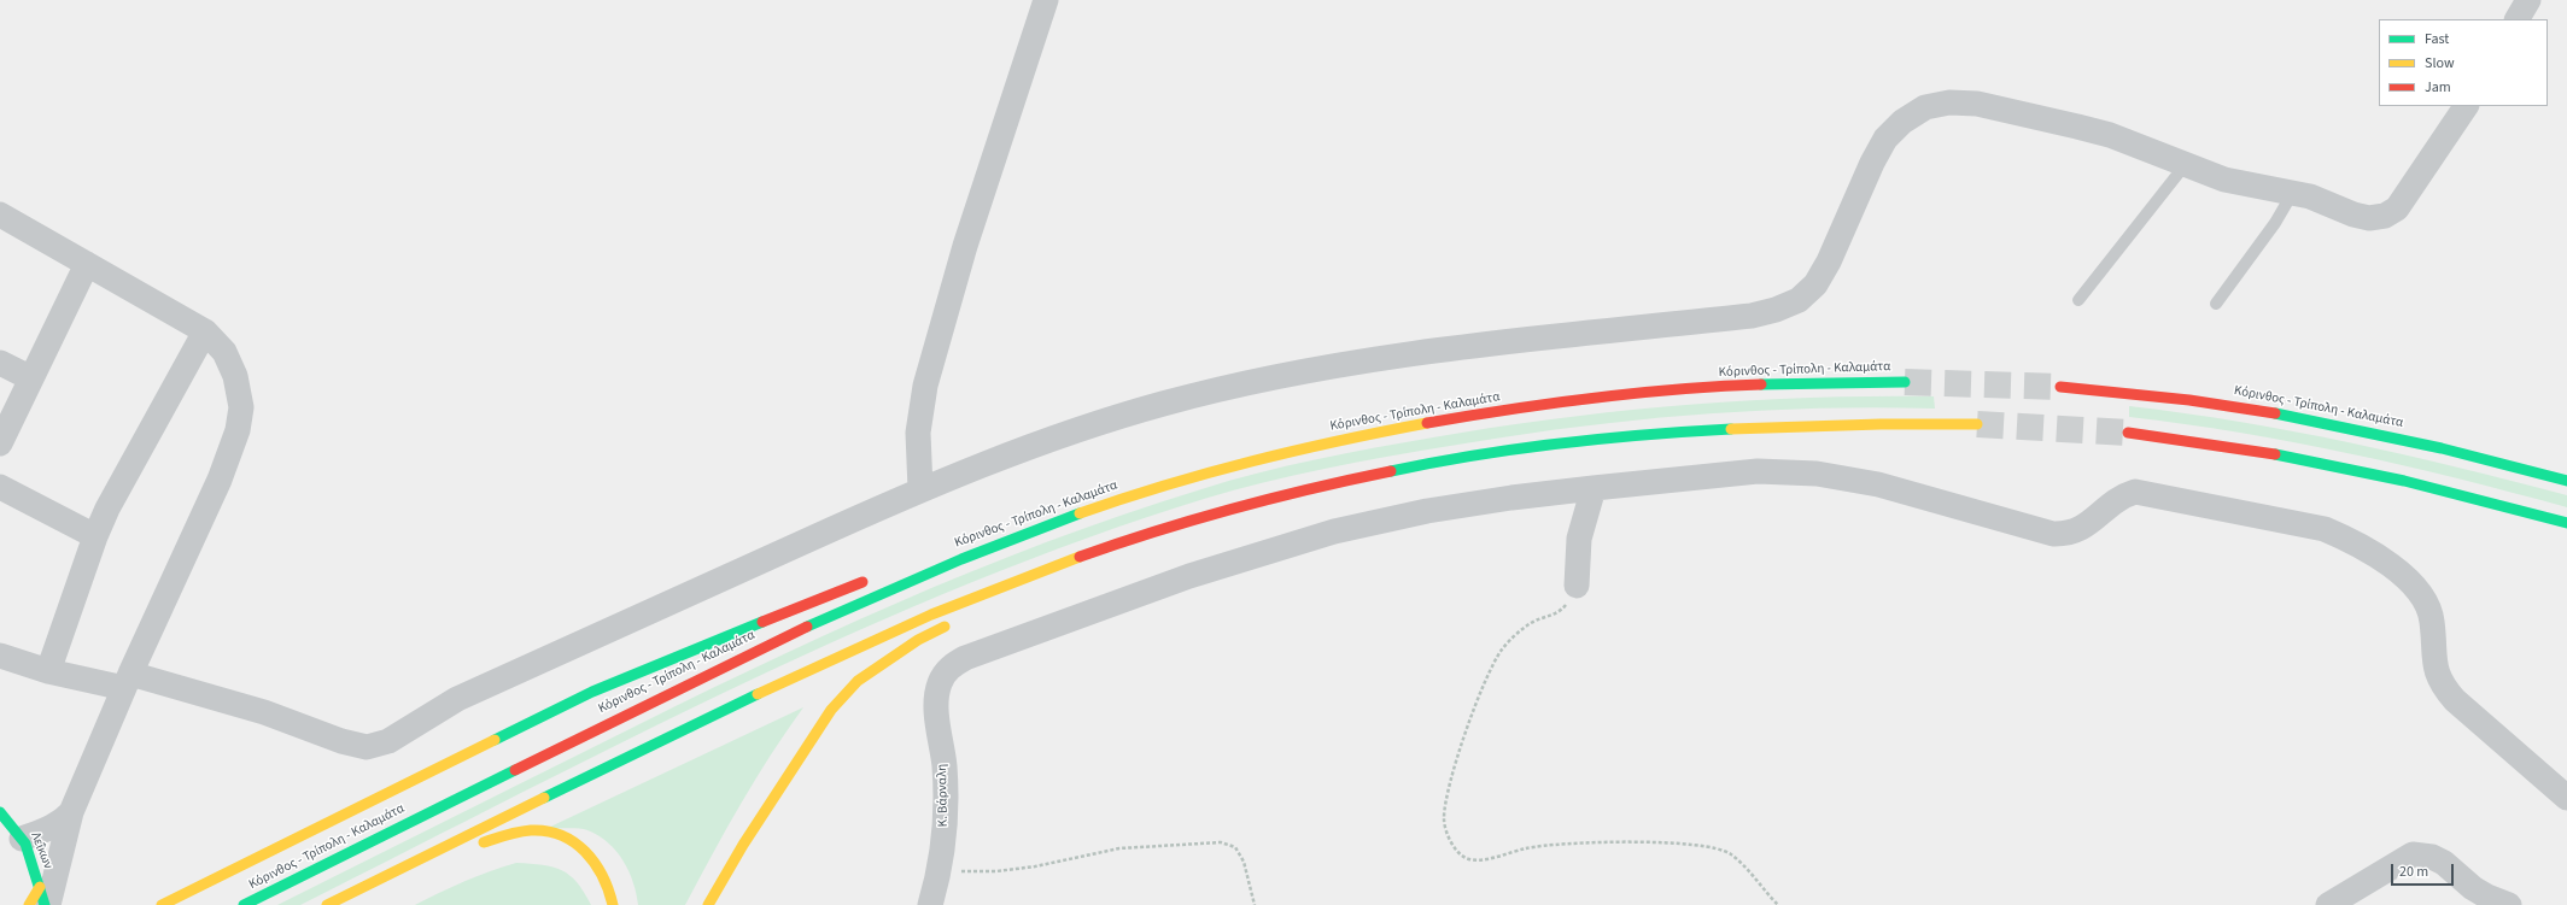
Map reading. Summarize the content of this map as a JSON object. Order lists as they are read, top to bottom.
{
  "streets": {
    "main road": ["Κόρινθος - Τρίπολη - Καλαμάτα", "Λεΐκων"],
    "street": ["Κ. Βάρναλη"]
  },
  "legend": ["Fast", "Slow", "Jam"],
  "scale_bar": "20 m"
}
